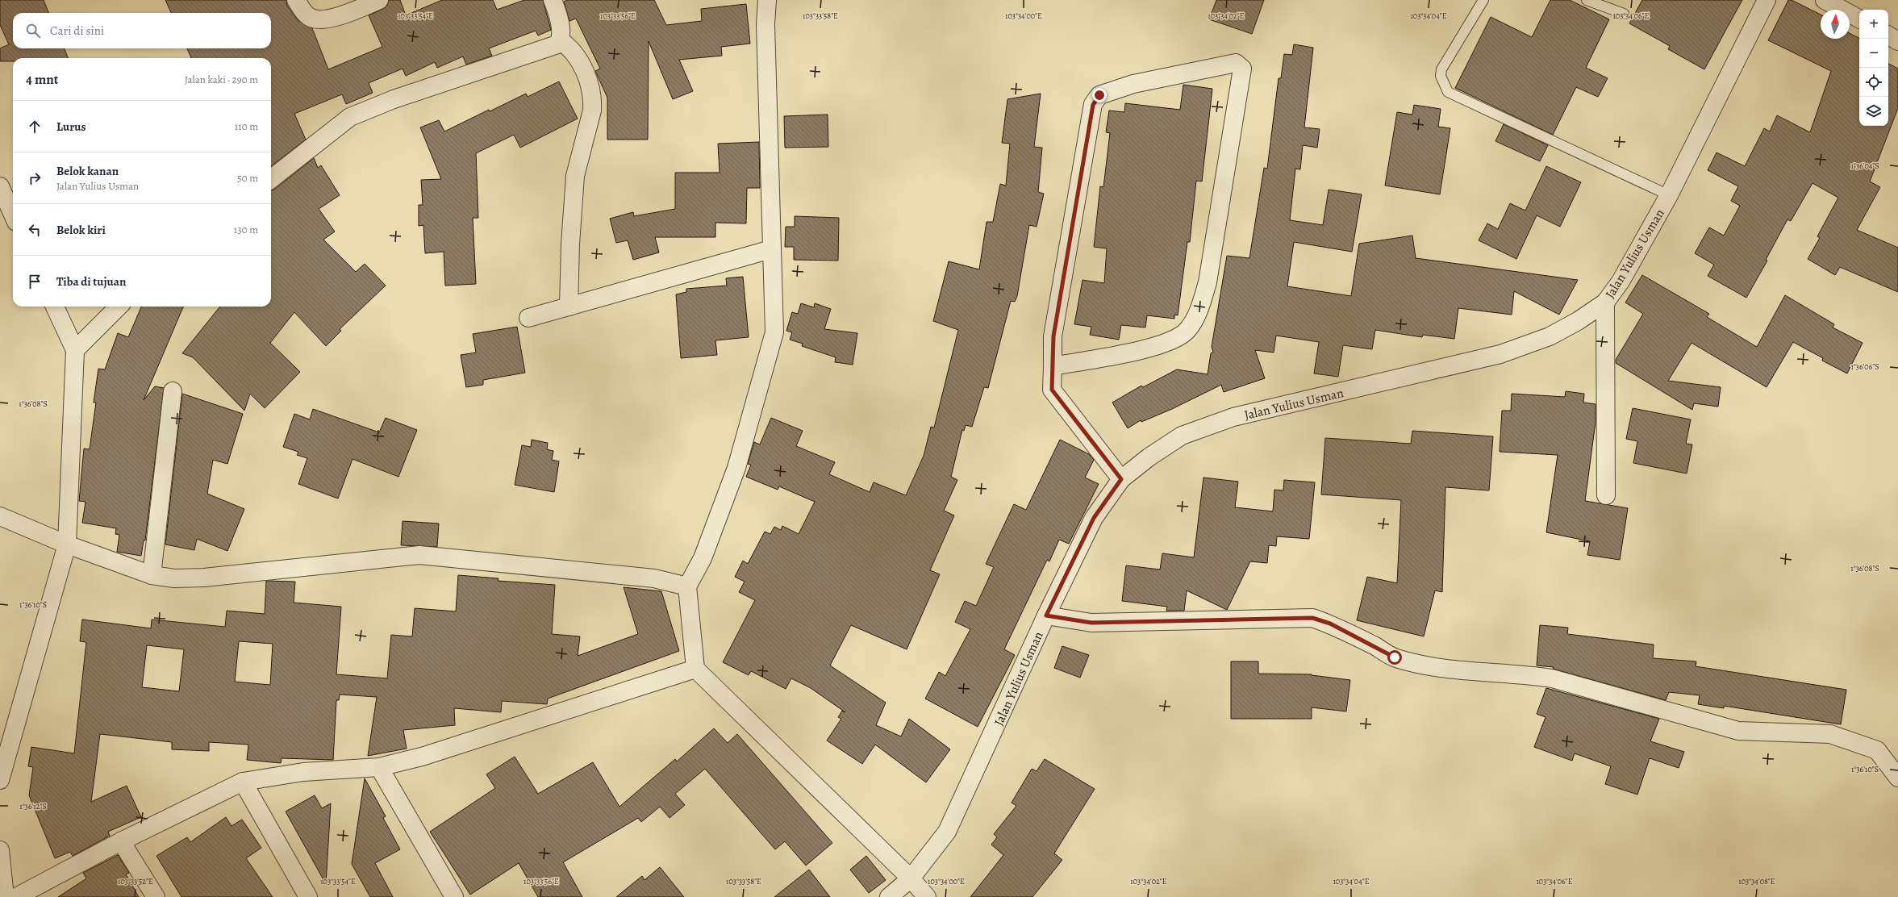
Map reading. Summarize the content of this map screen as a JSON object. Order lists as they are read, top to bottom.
{
  "streets": {
    "street": ["Jalan Yulius Usman"]
  },
  "north": "top",
  "page": {
    "map_buttons": ["+", "−"],
    "search": "Cari di sini",
    "heading": ["4 mnt", "Jalan kaki · 290 m"],
    "list": [
      ["Lurus", "110 m"],
      ["Belok kanan", "Jalan Yulius Usman", "50 m"],
      ["Belok kiri", "130 m"],
      "Tiba di tujuan"
    ]
  },
  "coordinates": [
    "103°33'54\"E",
    "103°33'56\"E",
    "103°33'58\"E",
    "103°34'00\"E",
    "103°34'02\"E",
    "103°34'04\"E",
    "103°34'06\"E",
    "1°36'04\"S",
    "1°36'06\"S",
    "1°36'08\"S",
    "1°36'10\"S",
    "1°36'12\"S",
    "103°33'52\"E",
    "103°34'08\"E"
  ]
}
